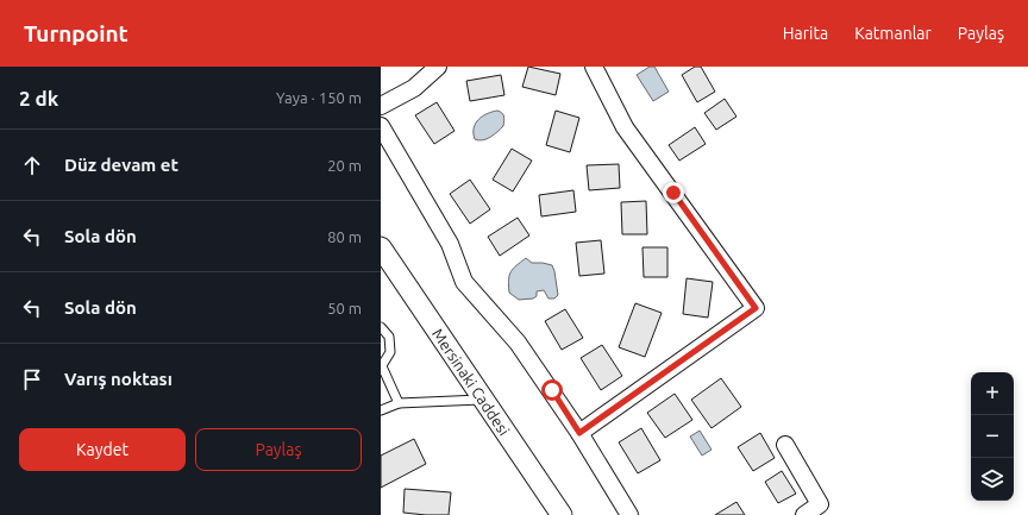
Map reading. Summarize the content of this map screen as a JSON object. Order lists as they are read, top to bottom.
{
  "streets": {
    "street": ["Mersinaki Caddesi"]
  },
  "page": {
    "header": "Turnpoint",
    "nav": ["Harita", "Katmanlar", "Paylaş"],
    "heading": ["2 dk", "Yaya · 150 m"],
    "list": [
      ["Düz devam et", "20 m"],
      ["Sola dön", "80 m"],
      ["Sola dön", "50 m"],
      "Varış noktası"
    ],
    "map_buttons": ["+", "−"],
    "buttons": ["Kaydet", "Paylaş"]
  }
}
